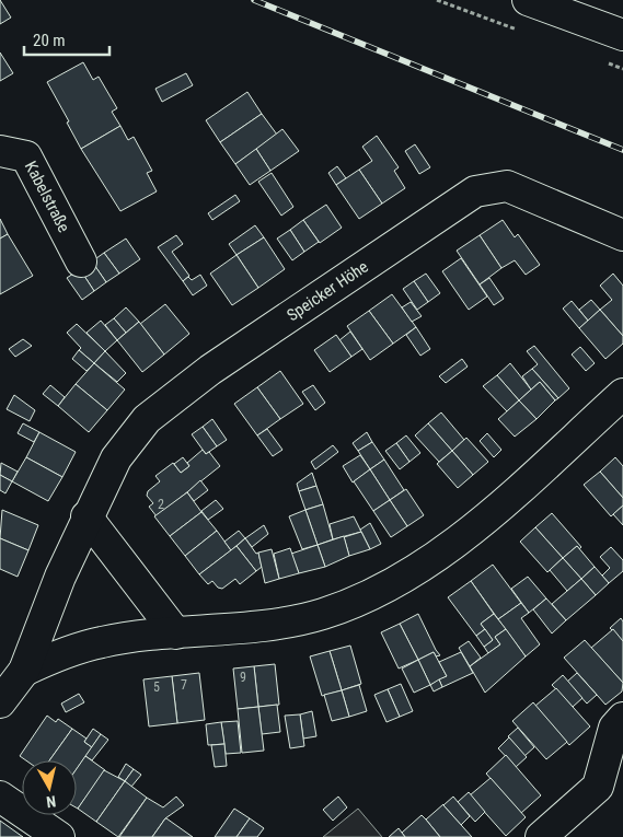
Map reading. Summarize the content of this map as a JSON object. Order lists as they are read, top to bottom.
{
  "streets": {
    "street": ["Kabelstraße", "Speicker Höhe"]
  },
  "house_numbers": [
    "2",
    "9",
    "7",
    "5"
  ],
  "scale_bar": "20 m",
  "north": "bottom"
}
